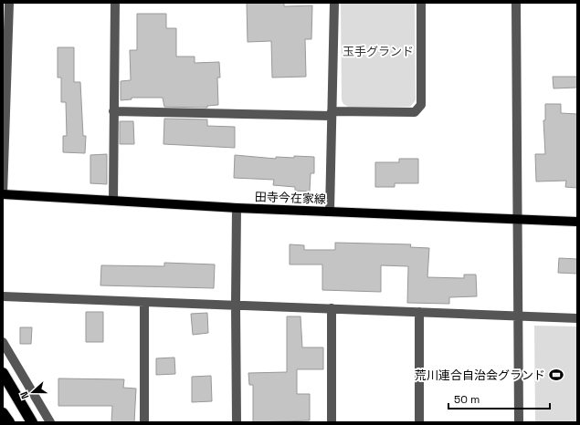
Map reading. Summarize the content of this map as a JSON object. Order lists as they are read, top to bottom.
{
  "streets": {
    "main road": ["田寺今在家線"]
  },
  "parks": ["玉手グランド"],
  "places": {
    "sports": ["荒川連合自治会グランド"]
  },
  "scale_bar": "50 m",
  "north": "left"
}
